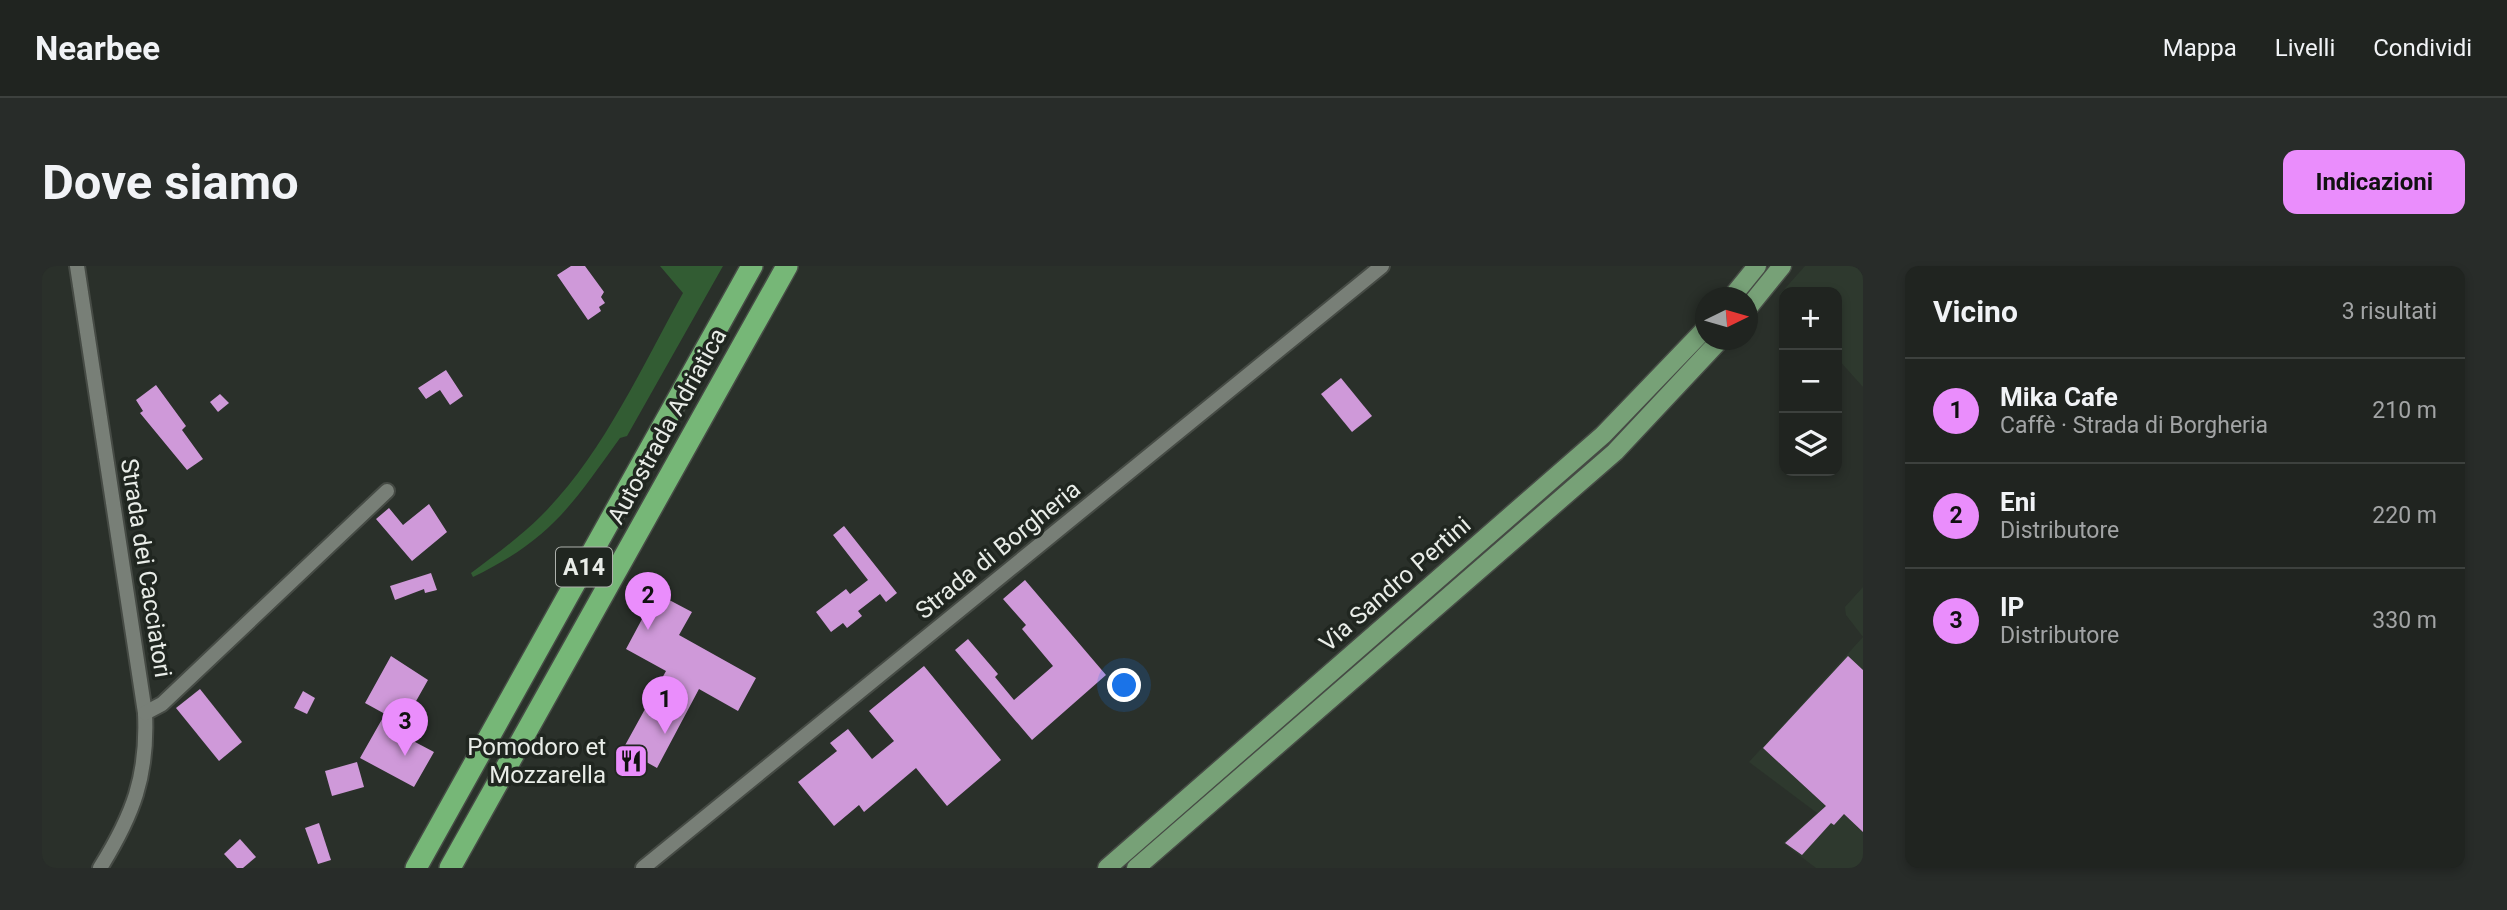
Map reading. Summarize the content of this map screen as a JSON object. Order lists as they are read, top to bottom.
{
  "streets": {
    "highway": ["Autostrada Adriatica", "A14"],
    "main road": ["Via Sandro Pertini"],
    "street": ["Strada di Borgheria", "Strada dei Cacciatori"]
  },
  "places": {
    "restaurant": ["Pomodoro et Mozzarella"]
  },
  "north": "right",
  "page": {
    "header": "Nearbee",
    "nav": ["Mappa", "Livelli", "Condividi"],
    "buttons": "Indicazioni",
    "title": "Dove siamo",
    "heading": ["Vicino", "3 risultati"],
    "map_buttons": ["+", "−"],
    "list": [
      {
        "mark": "1",
        "name": "Mika Cafe",
        "note": "Caffè · Strada di Borgheria",
        "value": "210 m"
      },
      {
        "mark": "2",
        "name": "Eni",
        "note": "Distributore",
        "value": "220 m"
      },
      {
        "mark": "3",
        "name": "IP",
        "note": "Distributore",
        "value": "330 m"
      }
    ],
    "pins": ["2", "1", "3"]
  }
}
